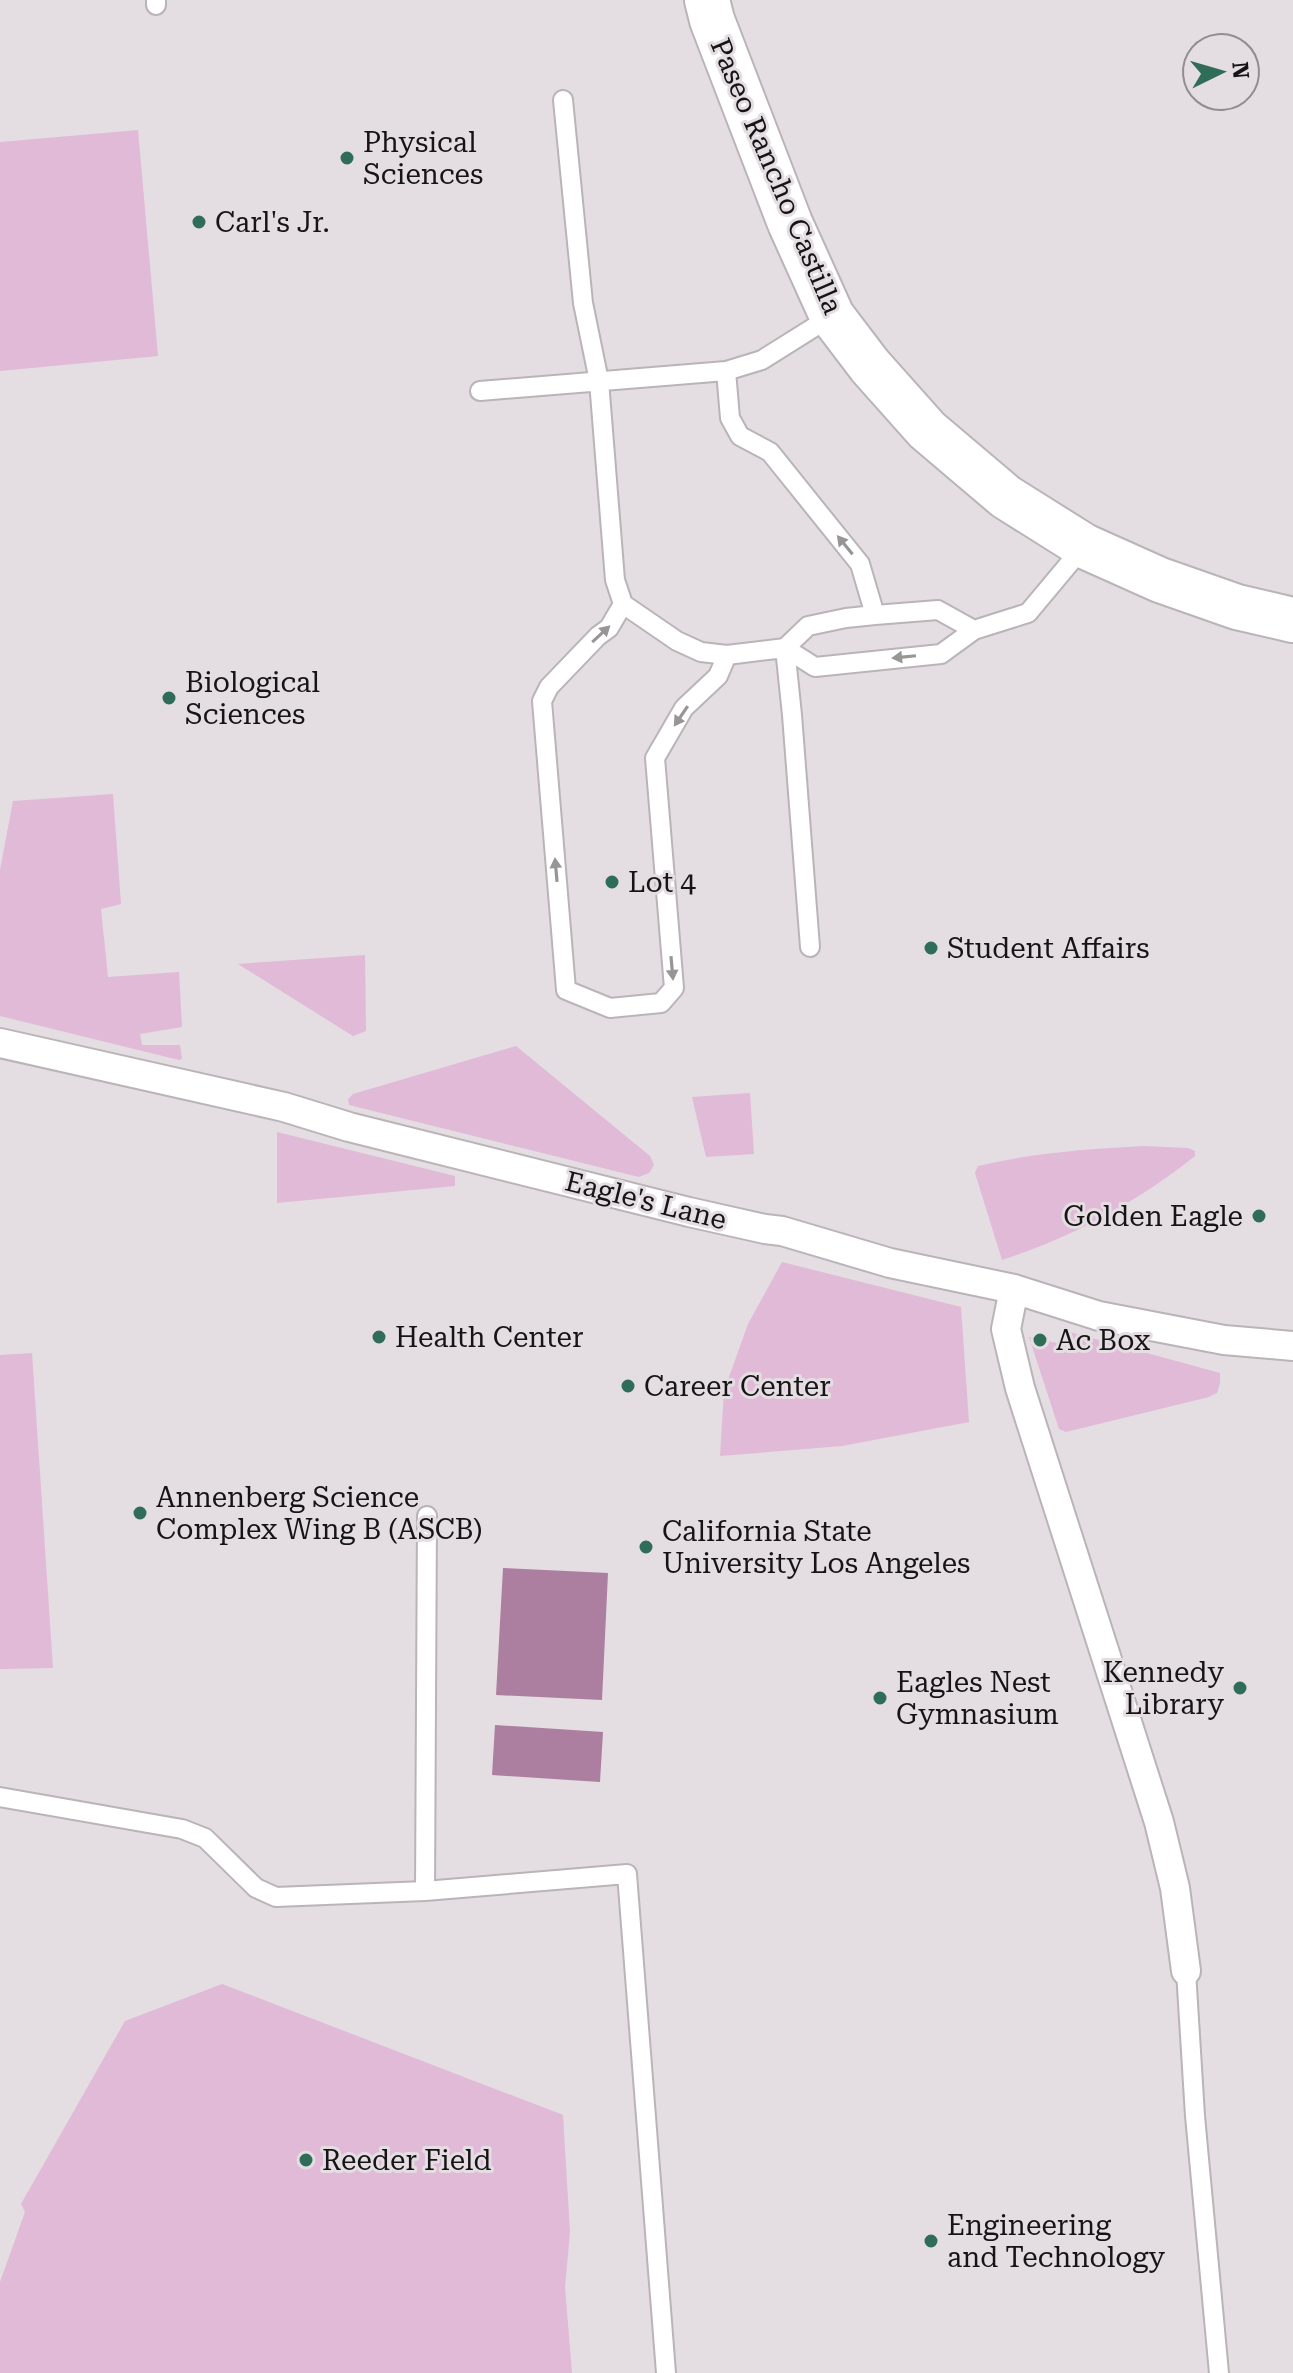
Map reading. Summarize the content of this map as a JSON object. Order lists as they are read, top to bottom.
{
  "streets": {
    "street": ["Paseo Rancho Castilla", "Eagle's Lane"]
  },
  "places": [
    "Physical Sciences",
    "Carl's Jr.",
    "Biological Sciences",
    "Lot 4",
    "Student Affairs",
    "Golden Eagle",
    "Health Center",
    "Ac Box",
    "Career Center",
    "Annenberg Science Complex Wing B (ASCB)",
    "California State University Los Angeles",
    "Kennedy Library",
    "Eagles Nest Gymnasium",
    "Reeder Field",
    "Engineering and Technology"
  ],
  "north": "right"
}
